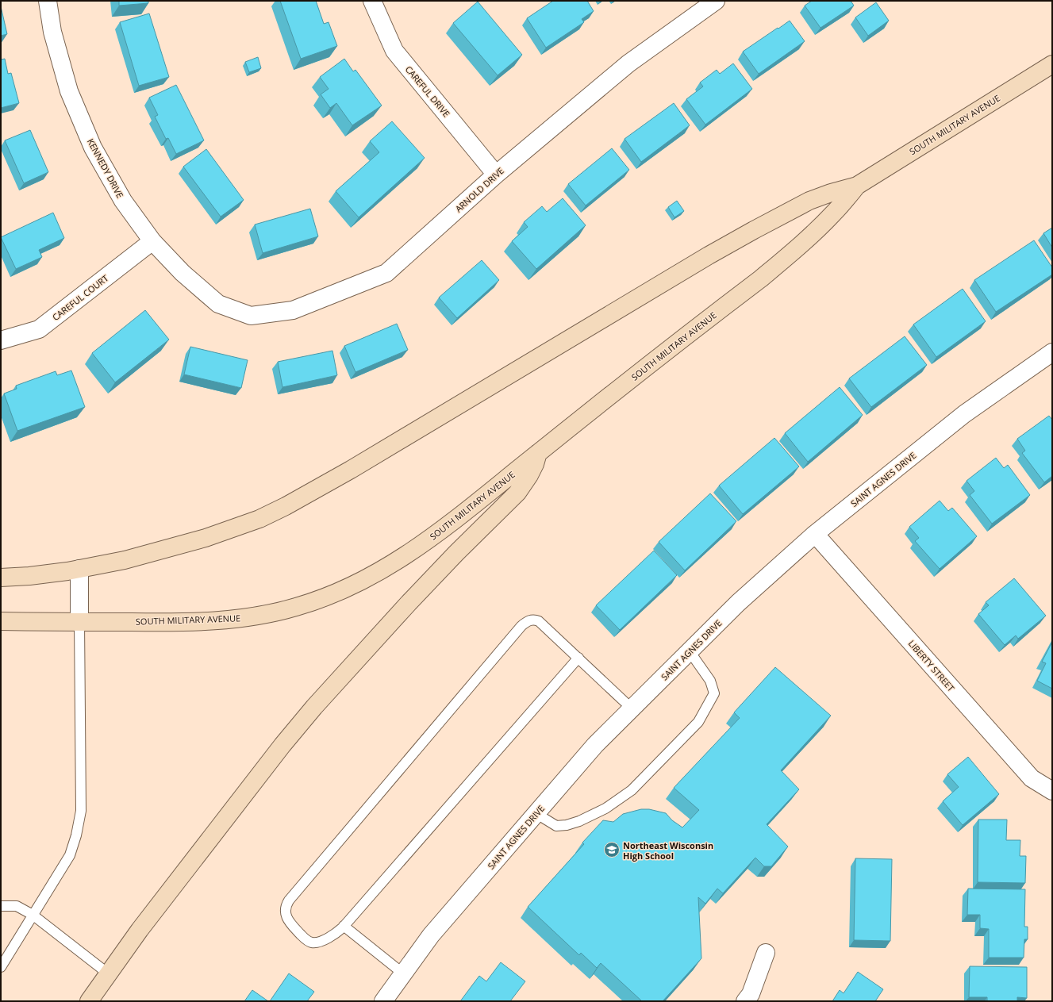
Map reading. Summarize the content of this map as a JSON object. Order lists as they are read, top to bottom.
{
  "streets": {
    "main road": ["SOUTH MILITARY AVENUE"],
    "street": [
      "CAREFUL DRIVE",
      "KENNEDY DRIVE",
      "ARNOLD DRIVE",
      "CAREFUL COURT",
      "SAINT AGNES DRIVE",
      "LIBERTY STREET"
    ]
  },
  "crossings": [
    ["CAREFUL DRIVE", "ARNOLD DRIVE"],
    ["KENNEDY DRIVE", "ARNOLD DRIVE"],
    ["KENNEDY DRIVE", "CAREFUL COURT"],
    ["SAINT AGNES DRIVE", "LIBERTY STREET"]
  ],
  "places": {
    "school or university": ["Northeast Wisconsin High School"]
  }
}
